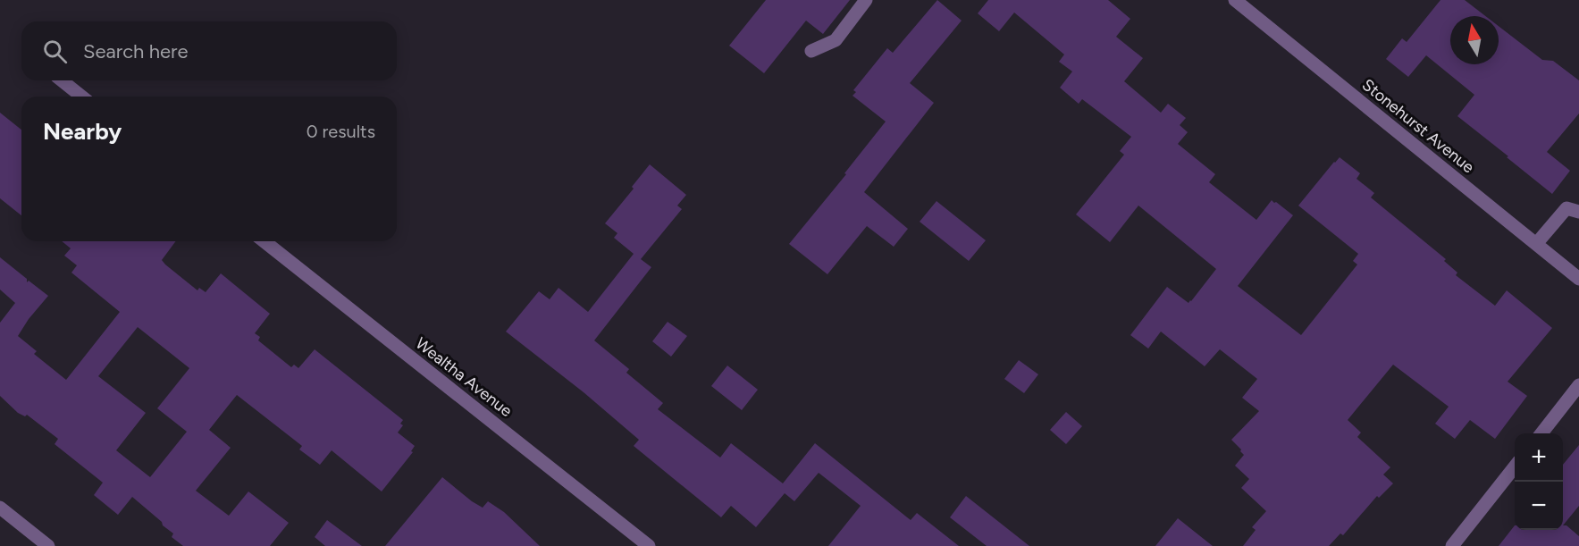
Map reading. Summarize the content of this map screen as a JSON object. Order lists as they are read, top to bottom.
{
  "streets": {
    "street": ["Stonehurst Avenue", "Wealtha Avenue"]
  },
  "north": "top",
  "page": {
    "search": "Search here",
    "heading": ["Nearby", "0 results"],
    "map_buttons": ["+", "−"]
  }
}
